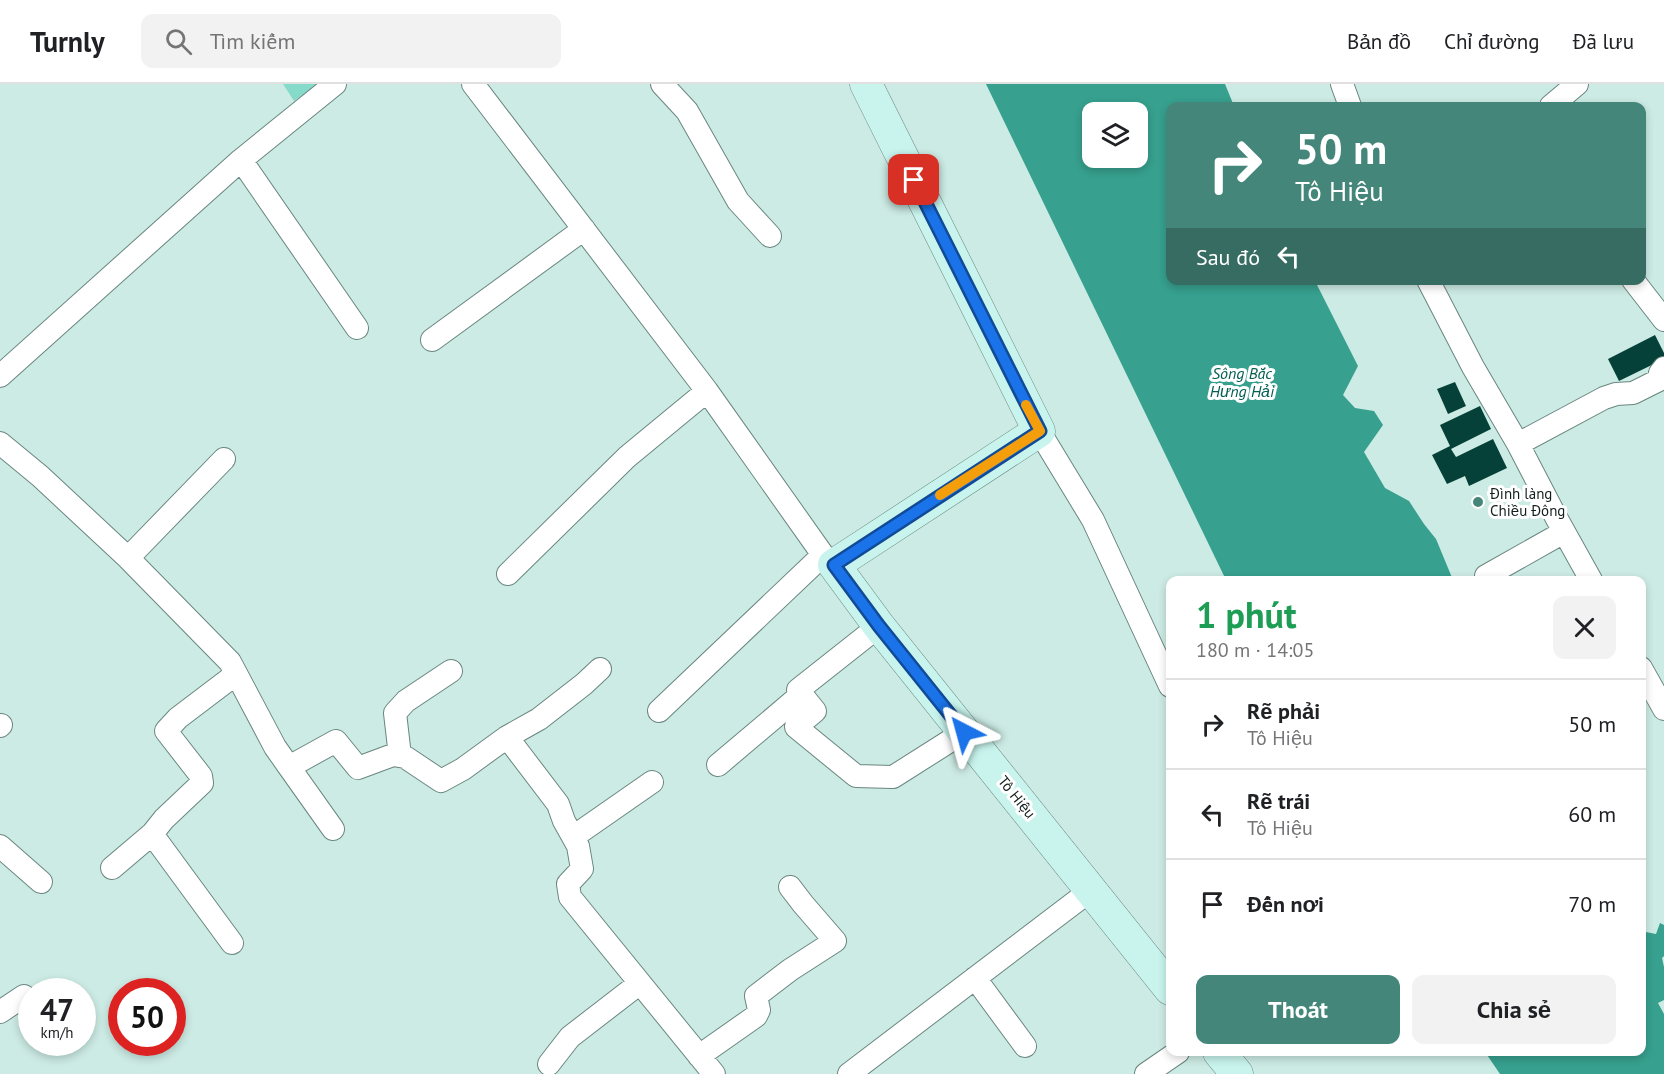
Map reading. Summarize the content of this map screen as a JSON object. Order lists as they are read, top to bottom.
{
  "streets": {
    "main road": ["Tô Hiệu"]
  },
  "water": ["Sông Bắc Hưng Hải"],
  "places": ["Đình làng Chiều Đông"],
  "page": {
    "header": "Turnly",
    "search": "Tìm kiếm",
    "nav": ["Bản đồ", "Chỉ đường", "Đã lưu"],
    "turn": ["50 m", "Tô Hiệu"],
    "then": "Sau đó",
    "heading": ["1 phút", "180 m · 14:05"],
    "list": [
      {
        "name": "Rẽ phải",
        "note": "Tô Hiệu",
        "value": "50 m"
      },
      {
        "name": "Rẽ trái",
        "note": "Tô Hiệu",
        "value": "60 m"
      },
      {
        "name": "Đến nơi",
        "value": "70 m"
      }
    ],
    "buttons": ["Thoát", "Chia sẻ"],
    "speed": "47 km/h",
    "limit": "50"
  }
}
